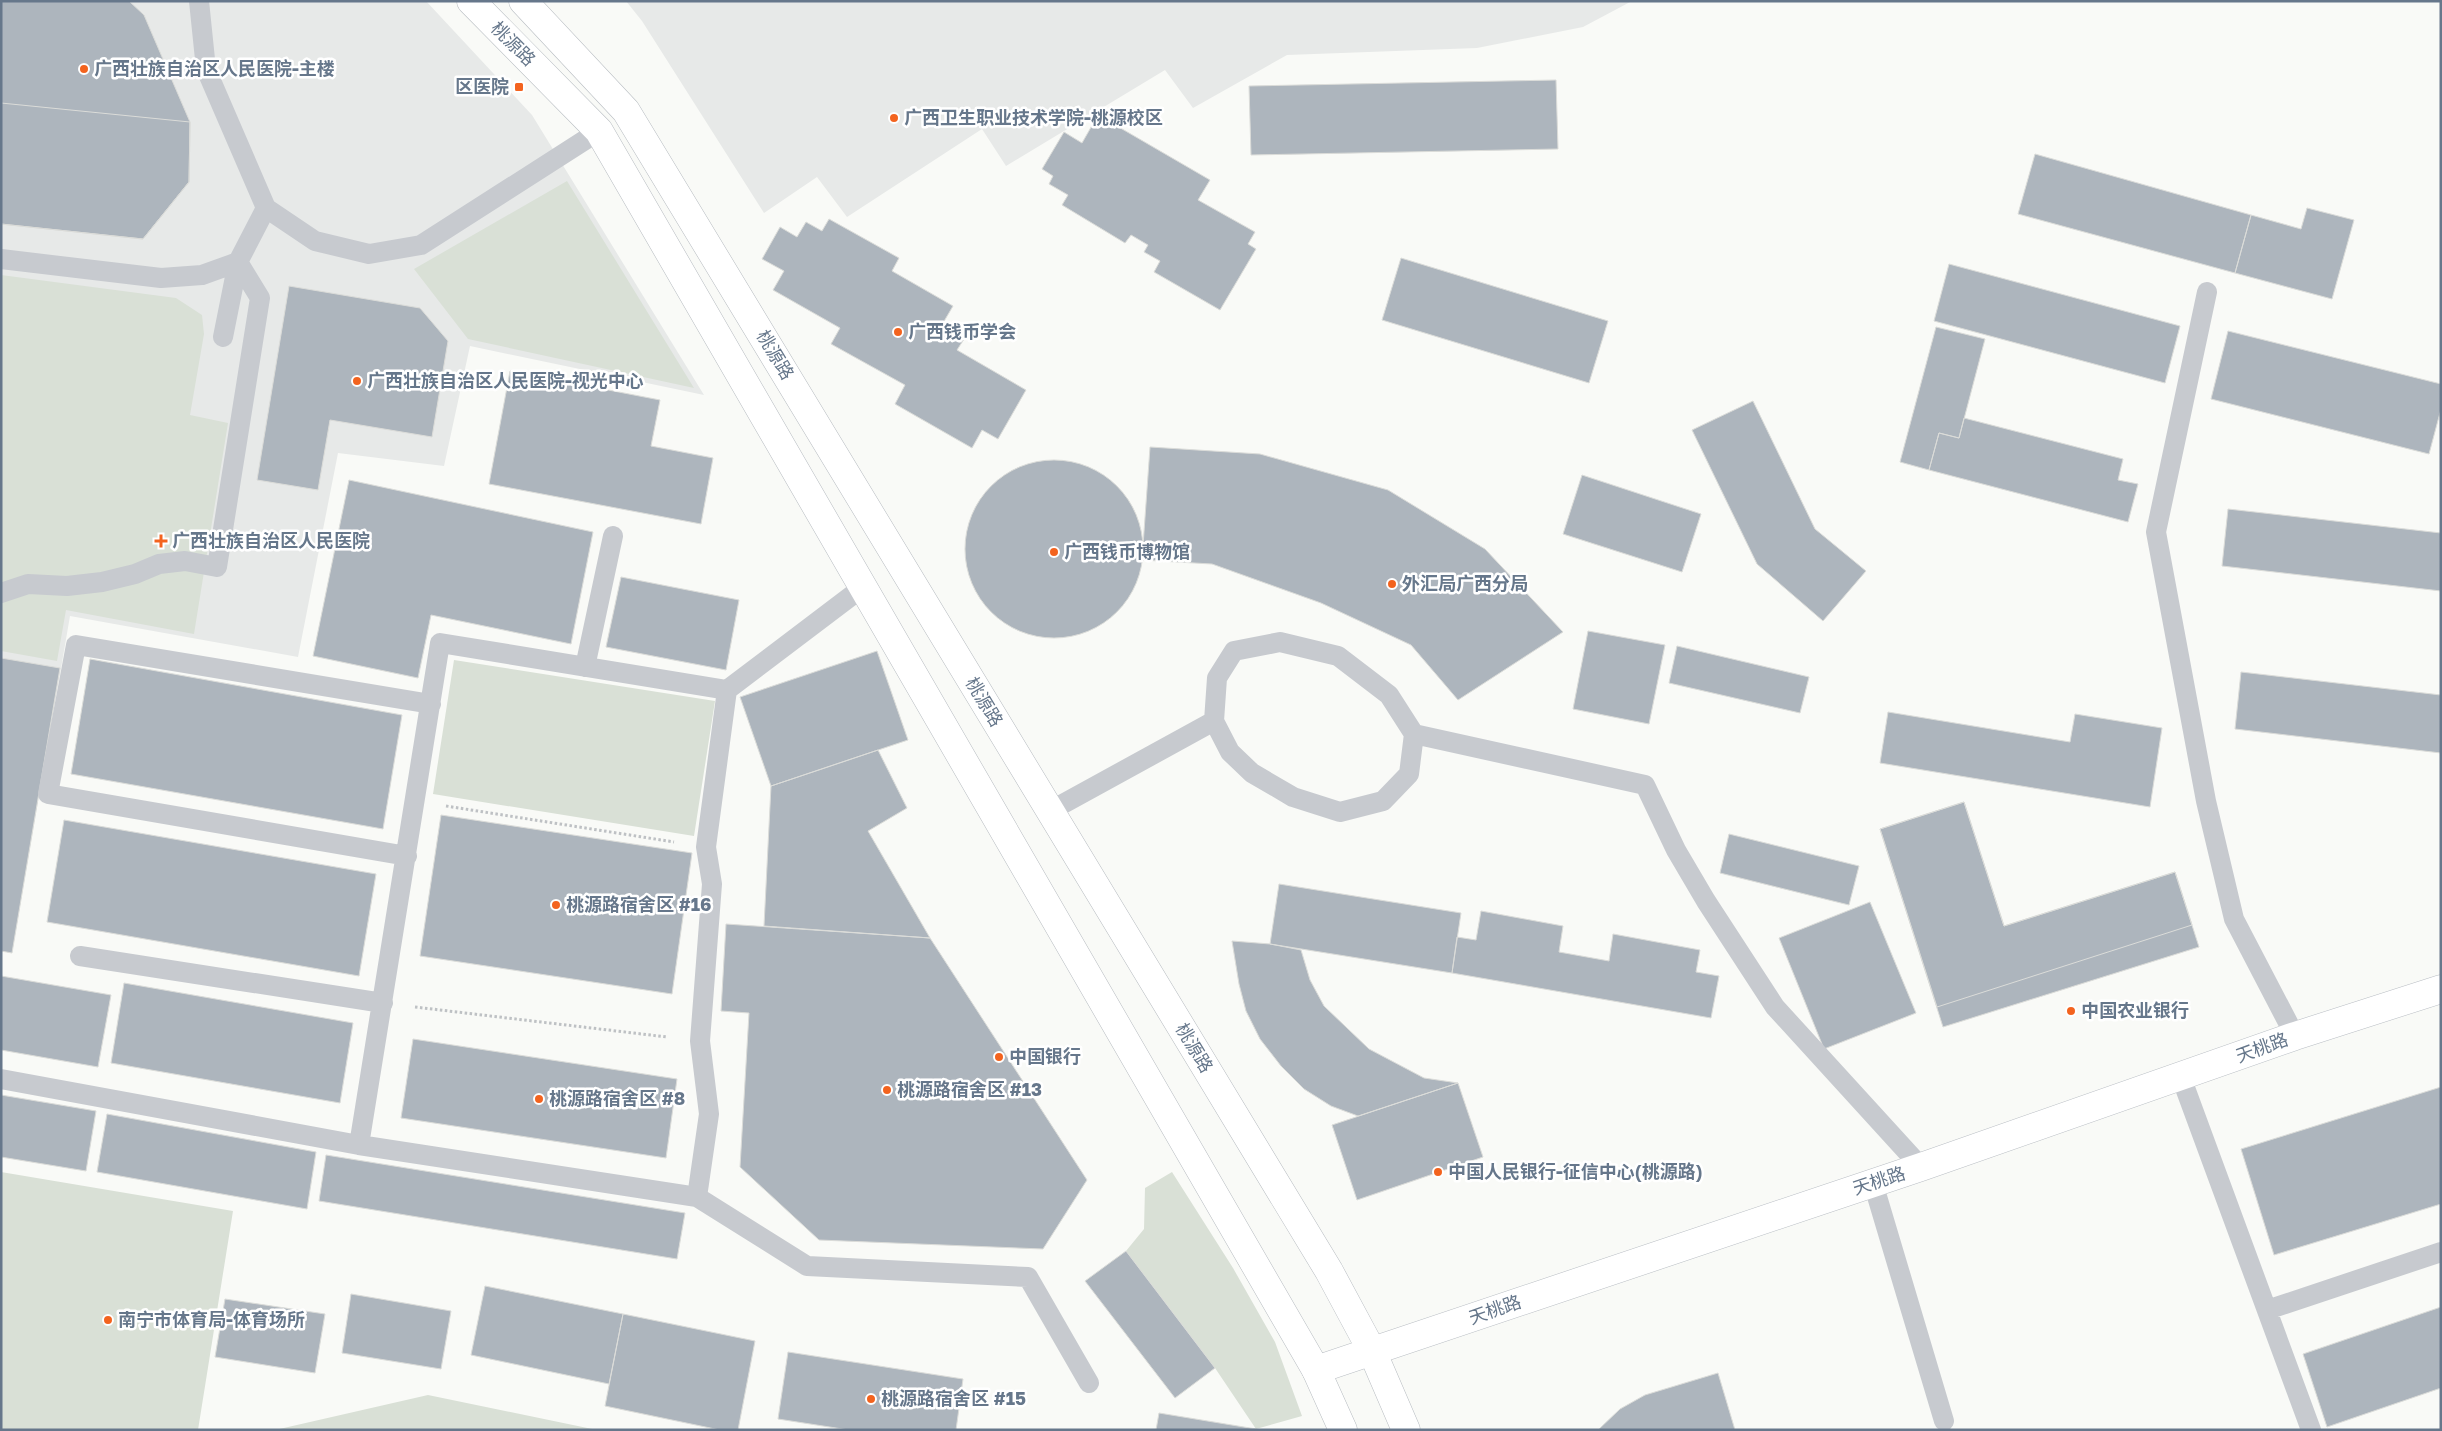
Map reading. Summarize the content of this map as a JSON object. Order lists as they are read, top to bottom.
{
  "streets": {
    "main road": ["桃源路", "天桃路"]
  },
  "crossings": [
    ["桃源路", "天桃路"]
  ],
  "places": {
    "other": [
      "广西壮族自治区人民医院-主楼",
      "广西卫生职业技术学院-桃源校区",
      "广西钱币学会",
      "广西壮族自治区人民医院-视光中心",
      "广西钱币博物馆",
      "外汇局广西分局",
      "桃源路宿舍区 #16",
      "中国农业银行",
      "中国银行",
      "桃源路宿舍区 #13",
      "桃源路宿舍区 #8",
      "中国人民银行-征信中心(桃源路)",
      "南宁市体育局-体育场所",
      "桃源路宿舍区 #15"
    ],
    "transit": ["区医院"],
    "health": ["广西壮族自治区人民医院"]
  }
}
